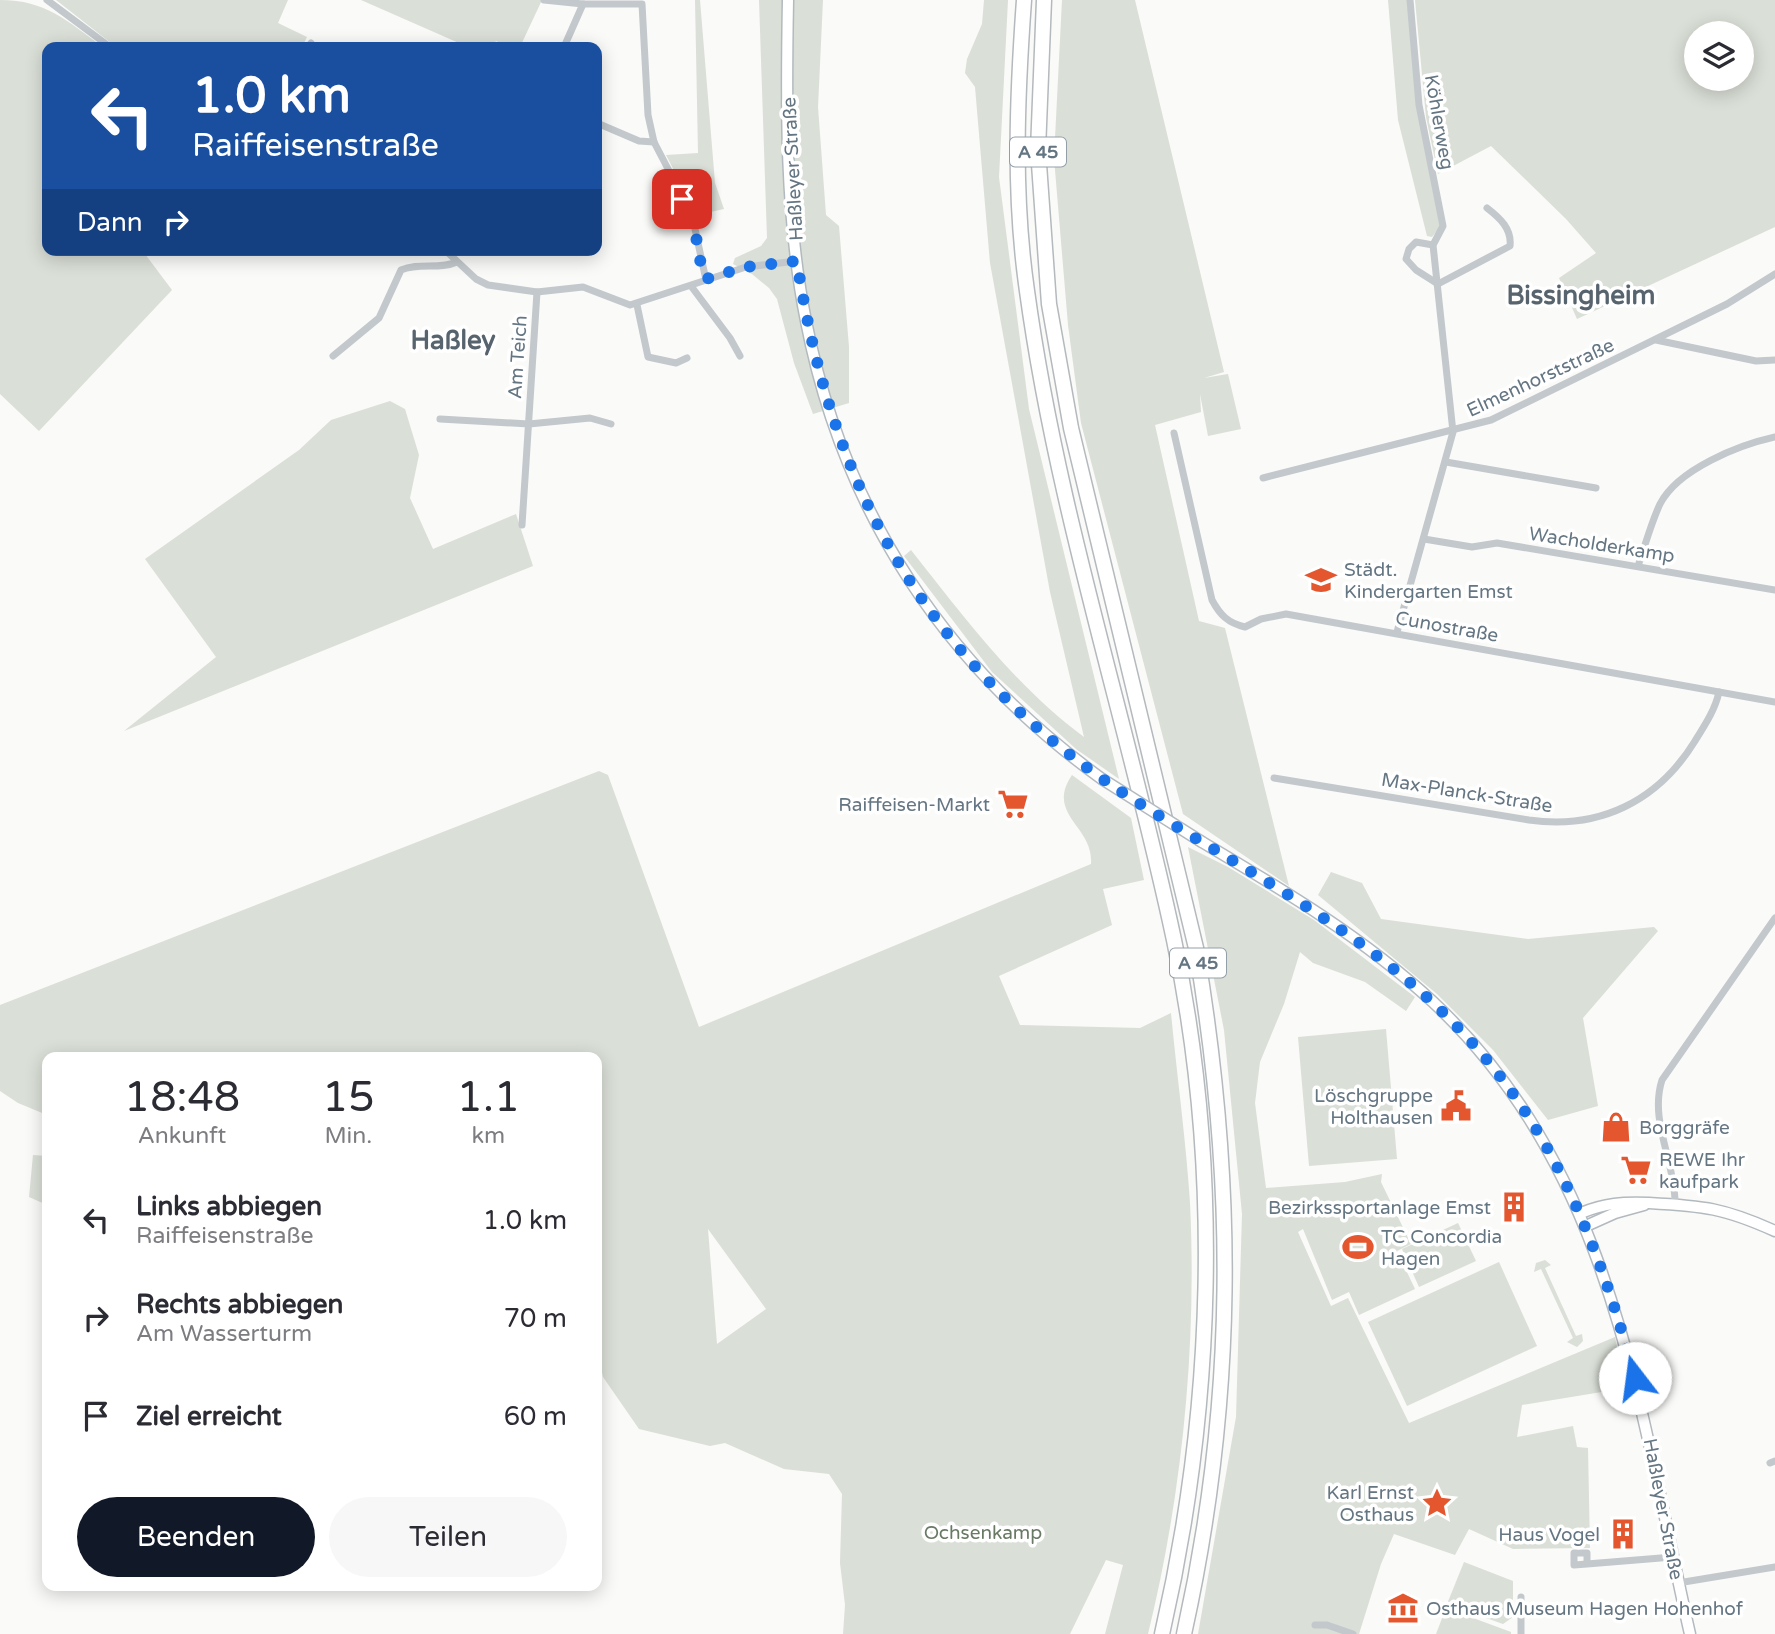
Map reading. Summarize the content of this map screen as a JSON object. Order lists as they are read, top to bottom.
{
  "streets": {
    "highway": ["A 45"],
    "main road": ["Haßleyer Straße"],
    "street": [
      "Köhlerweg",
      "Am Teich",
      "Elmenhorststraße",
      "Wacholderkamp",
      "Cunostraße",
      "Max-Planck-Straße"
    ]
  },
  "crossings": [
    ["Köhlerweg", "Elmenhorststraße"],
    ["Köhlerweg", "Wacholderkamp"],
    ["Köhlerweg", "Cunostraße"],
    ["Cunostraße", "Max-Planck-Straße"]
  ],
  "districts": ["Bissingheim", "Haßley"],
  "parks": ["Ochsenkamp"],
  "places": {
    "school or university": ["Städt. Kindergarten Emst"],
    "supermarket": ["Raiffeisen-Markt", "REWE Ihr kaufpark"],
    "public building": ["Löschgruppe Holthausen"],
    "shop": ["Borggräfe"],
    "building": ["Bezirkssportanlage Emst", "Haus Vogel"],
    "sports": ["TC Concordia Hagen"],
    "place": ["Karl Ernst Osthaus"],
    "museum": ["Osthaus Museum Hagen Hohenhof"]
  },
  "page": {
    "turn": ["1.0 km", "Raiffeisenstraße"],
    "then": "Dann",
    "eta": [
      "18:48",
      "Ankunft",
      "15",
      "Min.",
      "1.1",
      "km"
    ],
    "list": [
      {
        "name": "Links abbiegen",
        "note": "Raiffeisenstraße",
        "value": "1.0 km"
      },
      {
        "name": "Rechts abbiegen",
        "note": "Am Wasserturm",
        "value": "70 m"
      },
      {
        "name": "Ziel erreicht",
        "value": "60 m"
      }
    ],
    "buttons": ["Beenden", "Teilen"]
  }
}
